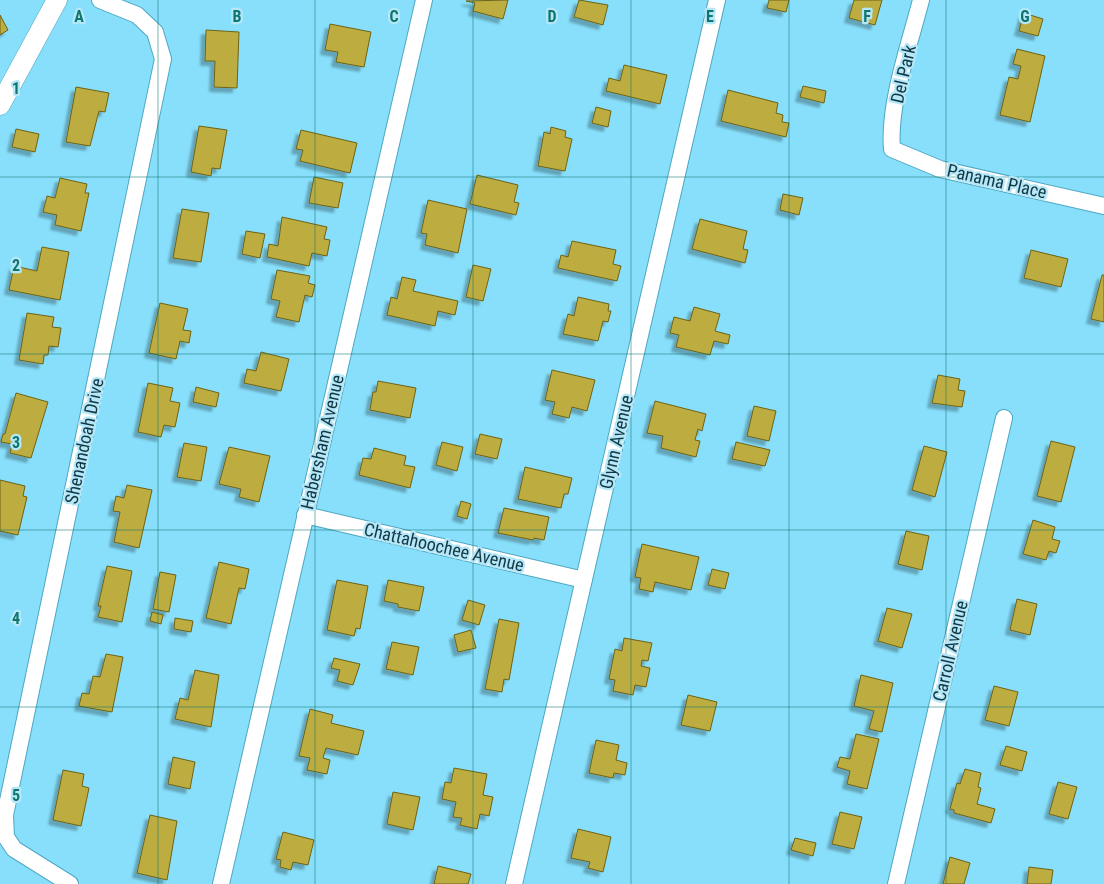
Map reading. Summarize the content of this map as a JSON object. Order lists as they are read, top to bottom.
{
  "streets": {
    "street": [
      "Del Park",
      "Panama Place",
      "Shenandoah Drive",
      "Habersham Avenue",
      "Glynn Avenue",
      "Chattahoochee Avenue",
      "Carroll Avenue"
    ]
  },
  "crossings": [
    ["Del Park", "Panama Place"],
    ["Habersham Avenue", "Chattahoochee Avenue"],
    ["Glynn Avenue", "Chattahoochee Avenue"]
  ],
  "grid": {
    "columns": [
      "A",
      "B",
      "C",
      "D",
      "E",
      "F",
      "G"
    ],
    "rows": [
      "1",
      "2",
      "3",
      "4",
      "5"
    ]
  }
}
